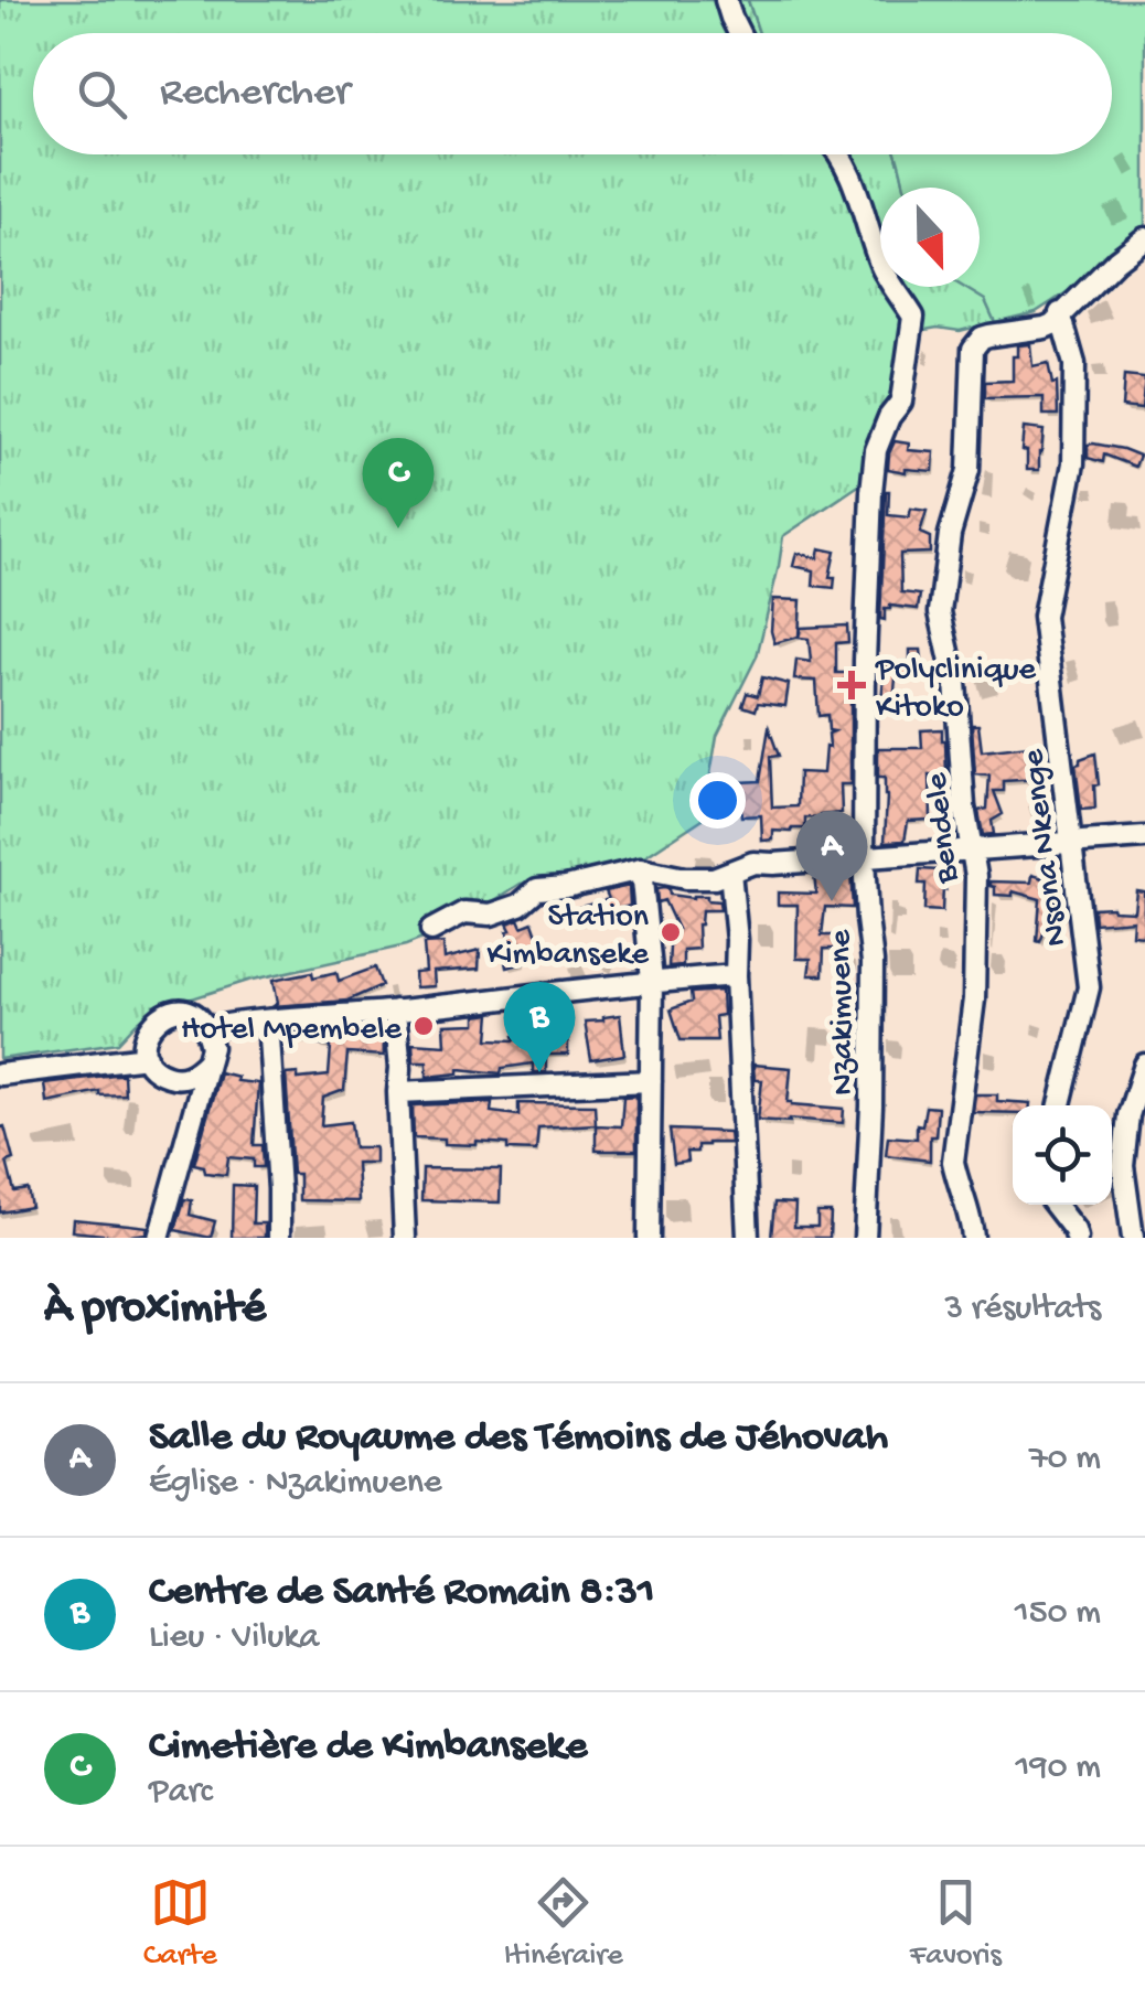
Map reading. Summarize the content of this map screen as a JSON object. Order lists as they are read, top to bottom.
{
  "streets": {
    "street": ["Bendele", "Nsona Nkenge", "Nzakimuene"]
  },
  "crossings": [
    ["Bendele", "Nsona Nkenge"]
  ],
  "places": {
    "health": ["Polyclinique Kitoko"],
    "other": ["Station Kimbanseke", "Hotel Mpembele"]
  },
  "north": "bottom",
  "page": {
    "search": "Rechercher",
    "pins": ["C", "A", "B"],
    "heading": ["À proximité", "3 résultats"],
    "list": [
      {
        "mark": "A",
        "name": "Salle du Royaume des Témoins de Jéhovah",
        "note": "Église · Nzakimuene",
        "value": "70 m"
      },
      {
        "mark": "B",
        "name": "Centre de Santé Romain 8:31",
        "note": "Lieu · Viluka",
        "value": "150 m"
      },
      {
        "mark": "C",
        "name": "Cimetière de Kimbanseke",
        "note": "Parc",
        "value": "190 m"
      }
    ],
    "nav": ["Carte", "Itinéraire", "Favoris"]
  }
}
